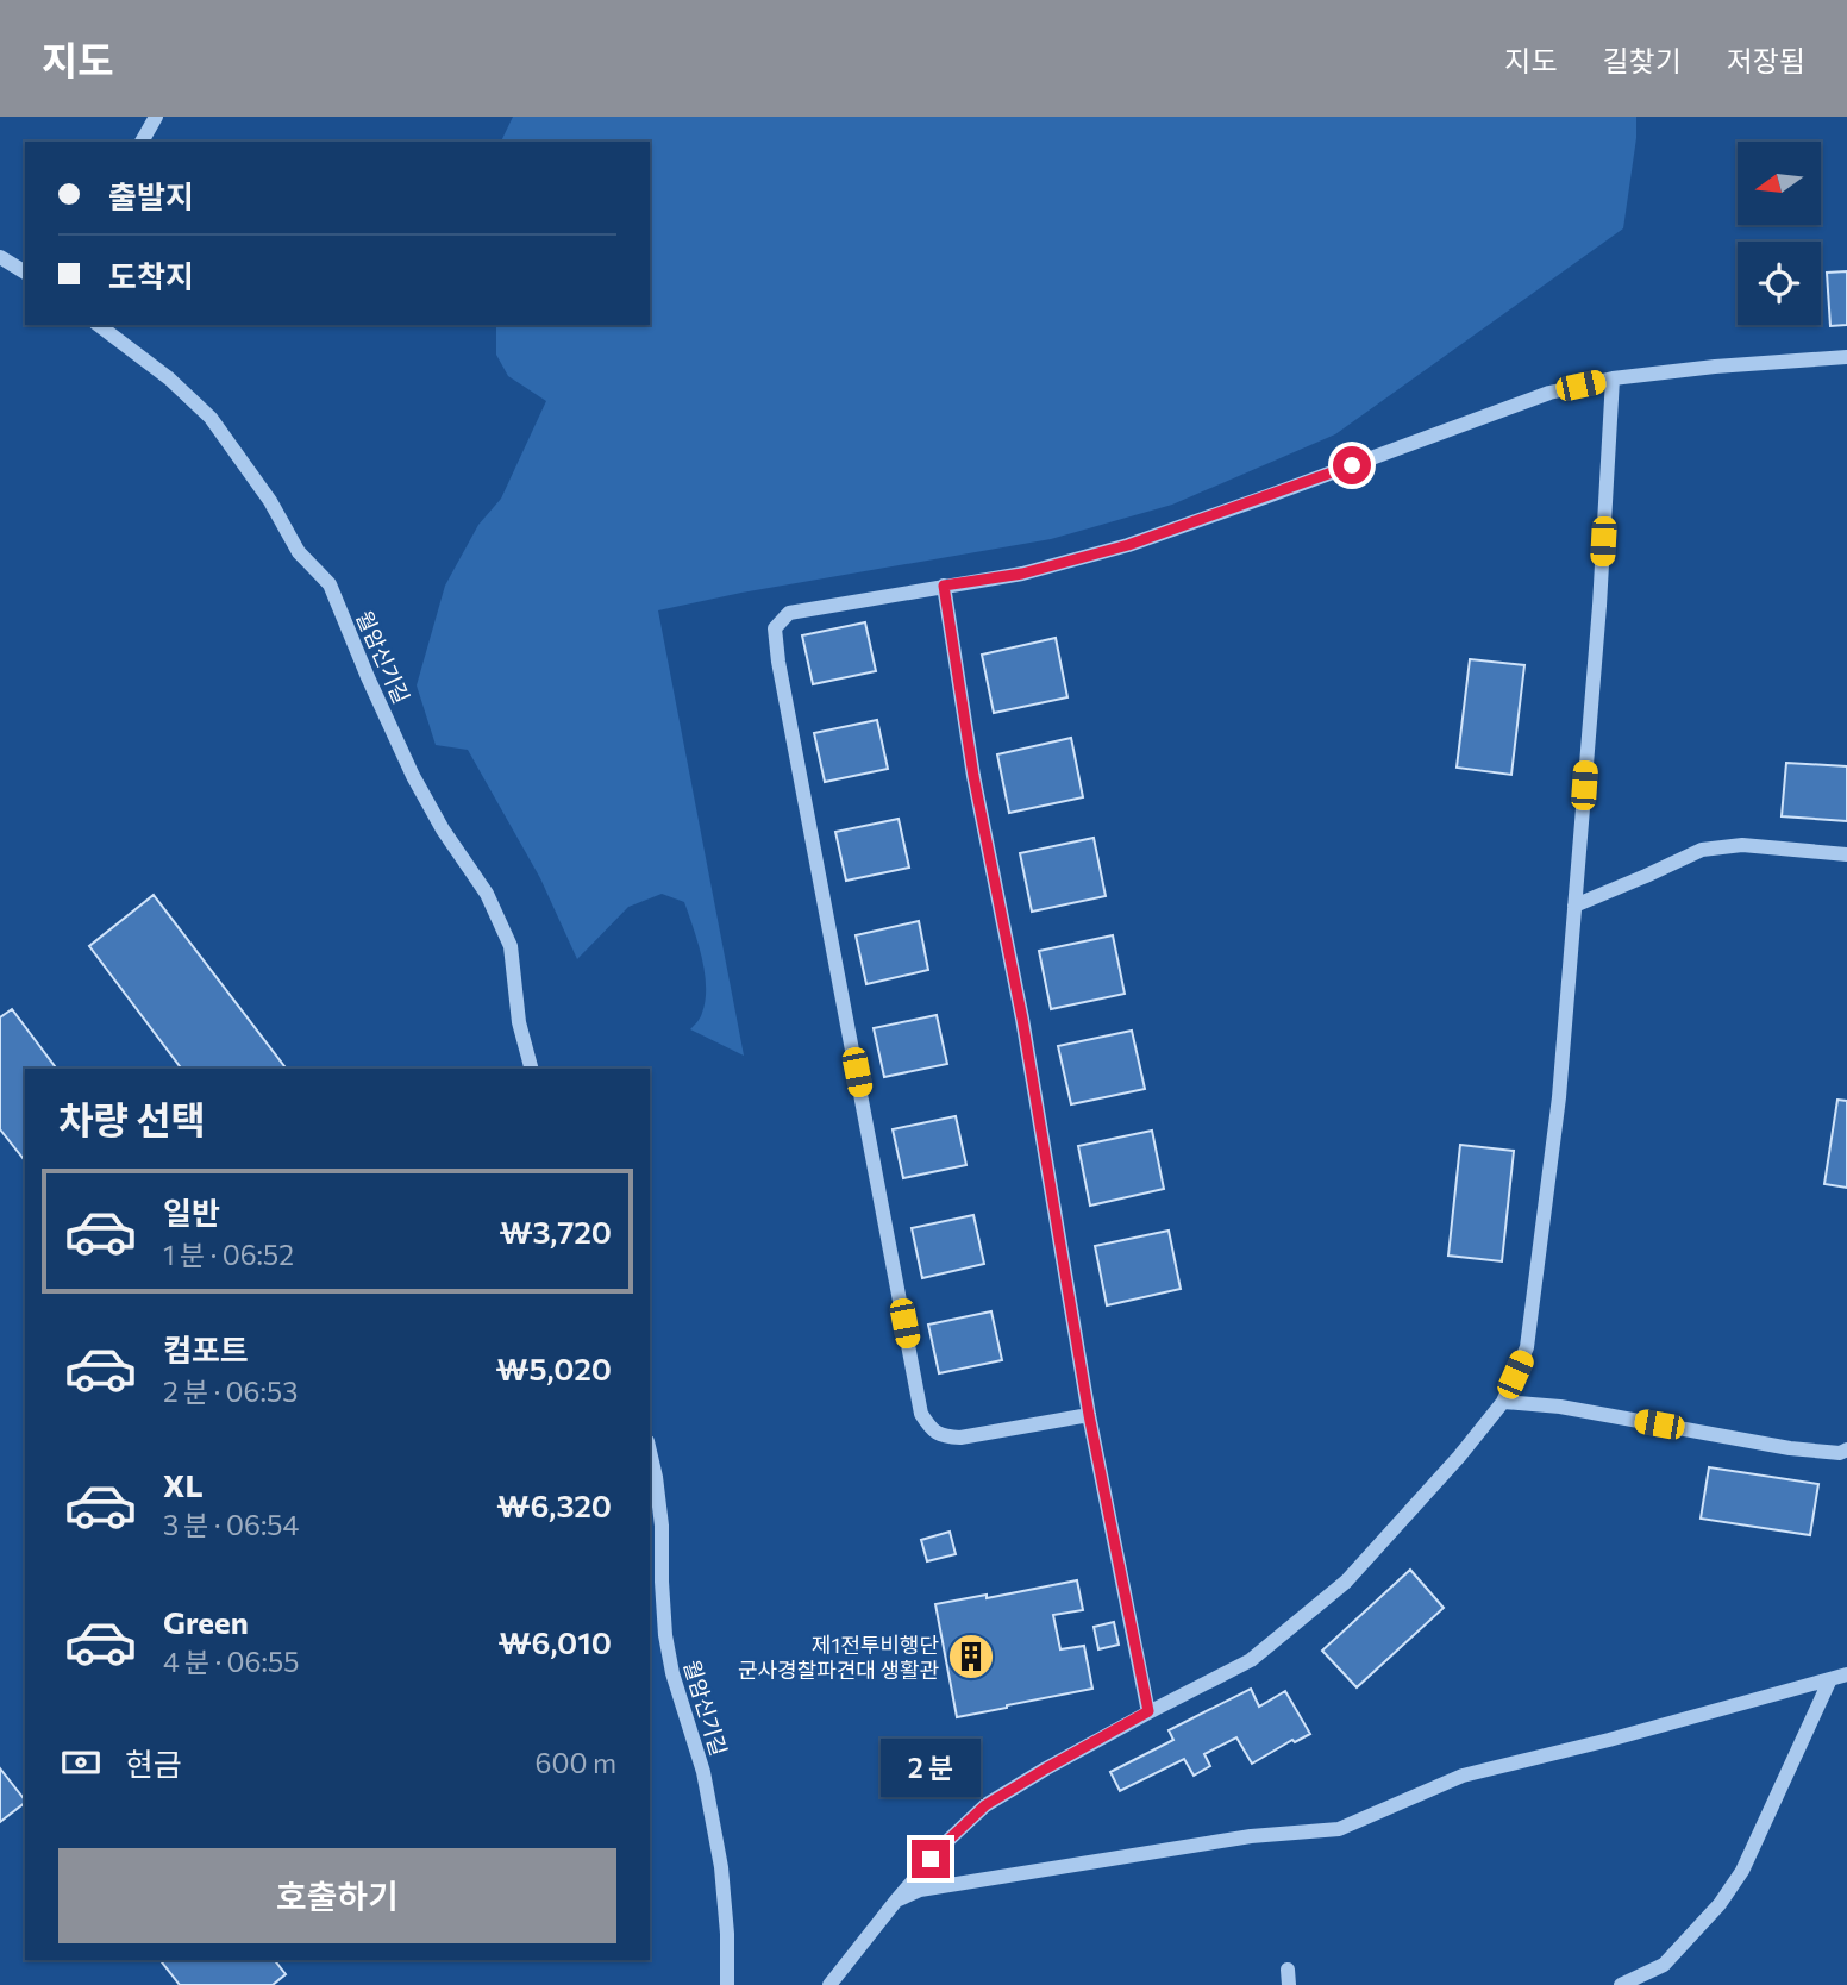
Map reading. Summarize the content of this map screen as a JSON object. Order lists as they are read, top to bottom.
{
  "streets": {
    "street": ["월암신기길"]
  },
  "places": {
    "building": ["제1전투비행단 군사경찰파견대 생활관"]
  },
  "north": "left",
  "page": {
    "header": "지도",
    "nav": ["지도", "길찾기", "저장됨"],
    "banner": ["출발지", "도착지"],
    "heading": "차량 선택",
    "list": [
      {
        "name": "일반",
        "note": "1 분 · 06:52",
        "value": "₩3,720"
      },
      {
        "name": "컴포트",
        "note": "2 분 · 06:53",
        "value": "₩5,020"
      },
      {
        "name": "XL",
        "note": "3 분 · 06:54",
        "value": "₩6,320"
      },
      {
        "name": "Green",
        "note": "4 분 · 06:55",
        "value": "₩6,010"
      }
    ],
    "pay": ["현금", "600 m"],
    "bubble": "2 분",
    "buttons": "호출하기"
  }
}
